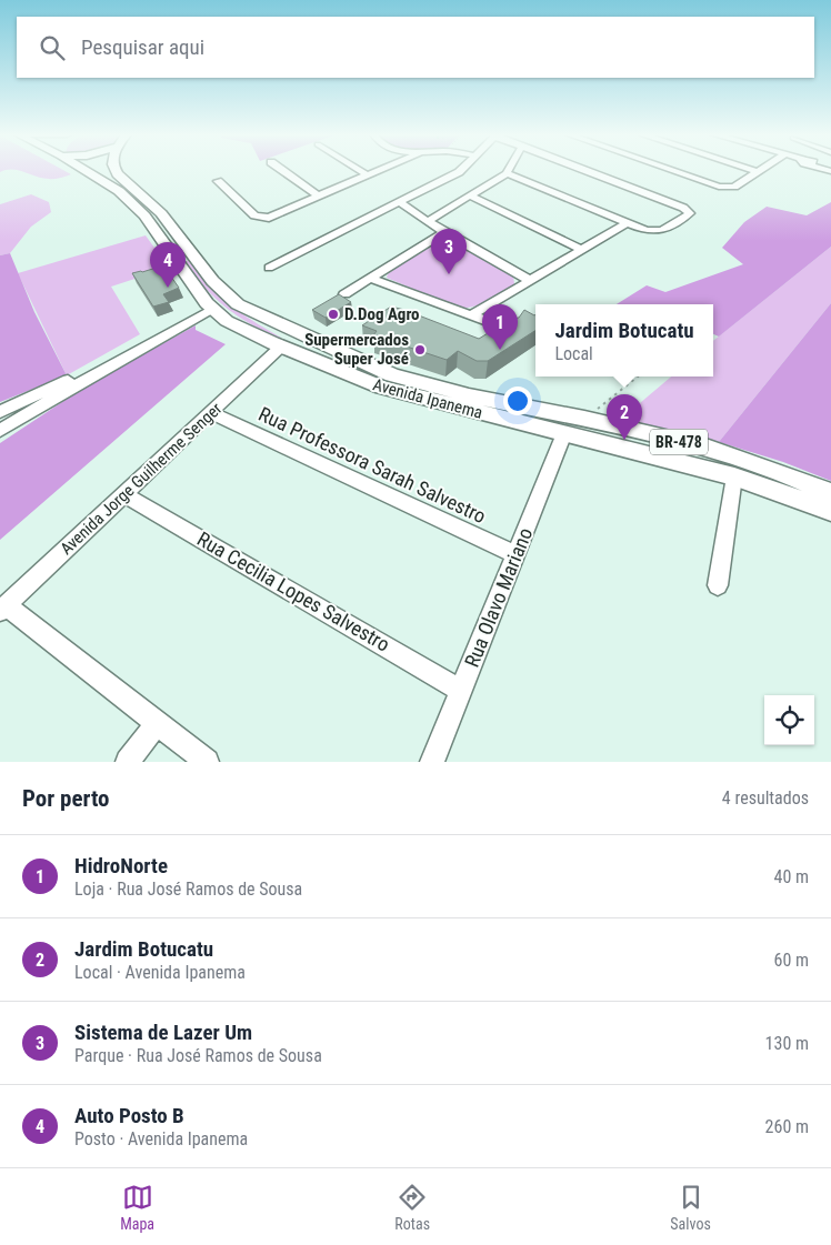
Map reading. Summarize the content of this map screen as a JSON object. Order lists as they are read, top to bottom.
{
  "streets": {
    "main road": ["Avenida Ipanema", "BR-478"],
    "street": [
      "Rua Professora Sarah Salvestro",
      "Avenida Jorge Guilherme Senger",
      "Rua Cecilia Lopes Salvestro",
      "Rua Olavo Mariano"
    ]
  },
  "crossings": [
    ["Avenida Ipanema", "Avenida Jorge Guilherme Senger"],
    ["Avenida Ipanema", "Rua Olavo Mariano"],
    ["Rua Professora Sarah Salvestro", "Avenida Jorge Guilherme Senger"],
    ["Rua Professora Sarah Salvestro", "Rua Olavo Mariano"],
    ["Avenida Jorge Guilherme Senger", "Rua Cecilia Lopes Salvestro"],
    ["Rua Cecilia Lopes Salvestro", "Rua Olavo Mariano"]
  ],
  "places": ["D.Dog Agro", "Supermercados Super José"],
  "page": {
    "search": "Pesquisar aqui",
    "pins": [
      "3",
      "4",
      "1",
      "2"
    ],
    "popup": ["Jardim Botucatu", "Local"],
    "heading": ["Por perto", "4 resultados"],
    "list": [
      {
        "mark": "1",
        "name": "HidroNorte",
        "note": "Loja · Rua José Ramos de Sousa",
        "value": "40 m"
      },
      {
        "mark": "2",
        "name": "Jardim Botucatu",
        "note": "Local · Avenida Ipanema",
        "value": "60 m"
      },
      {
        "mark": "3",
        "name": "Sistema de Lazer Um",
        "note": "Parque · Rua José Ramos de Sousa",
        "value": "130 m"
      },
      {
        "mark": "4",
        "name": "Auto Posto B",
        "note": "Posto · Avenida Ipanema",
        "value": "260 m"
      }
    ],
    "nav": ["Mapa", "Rotas", "Salvos"]
  }
}
